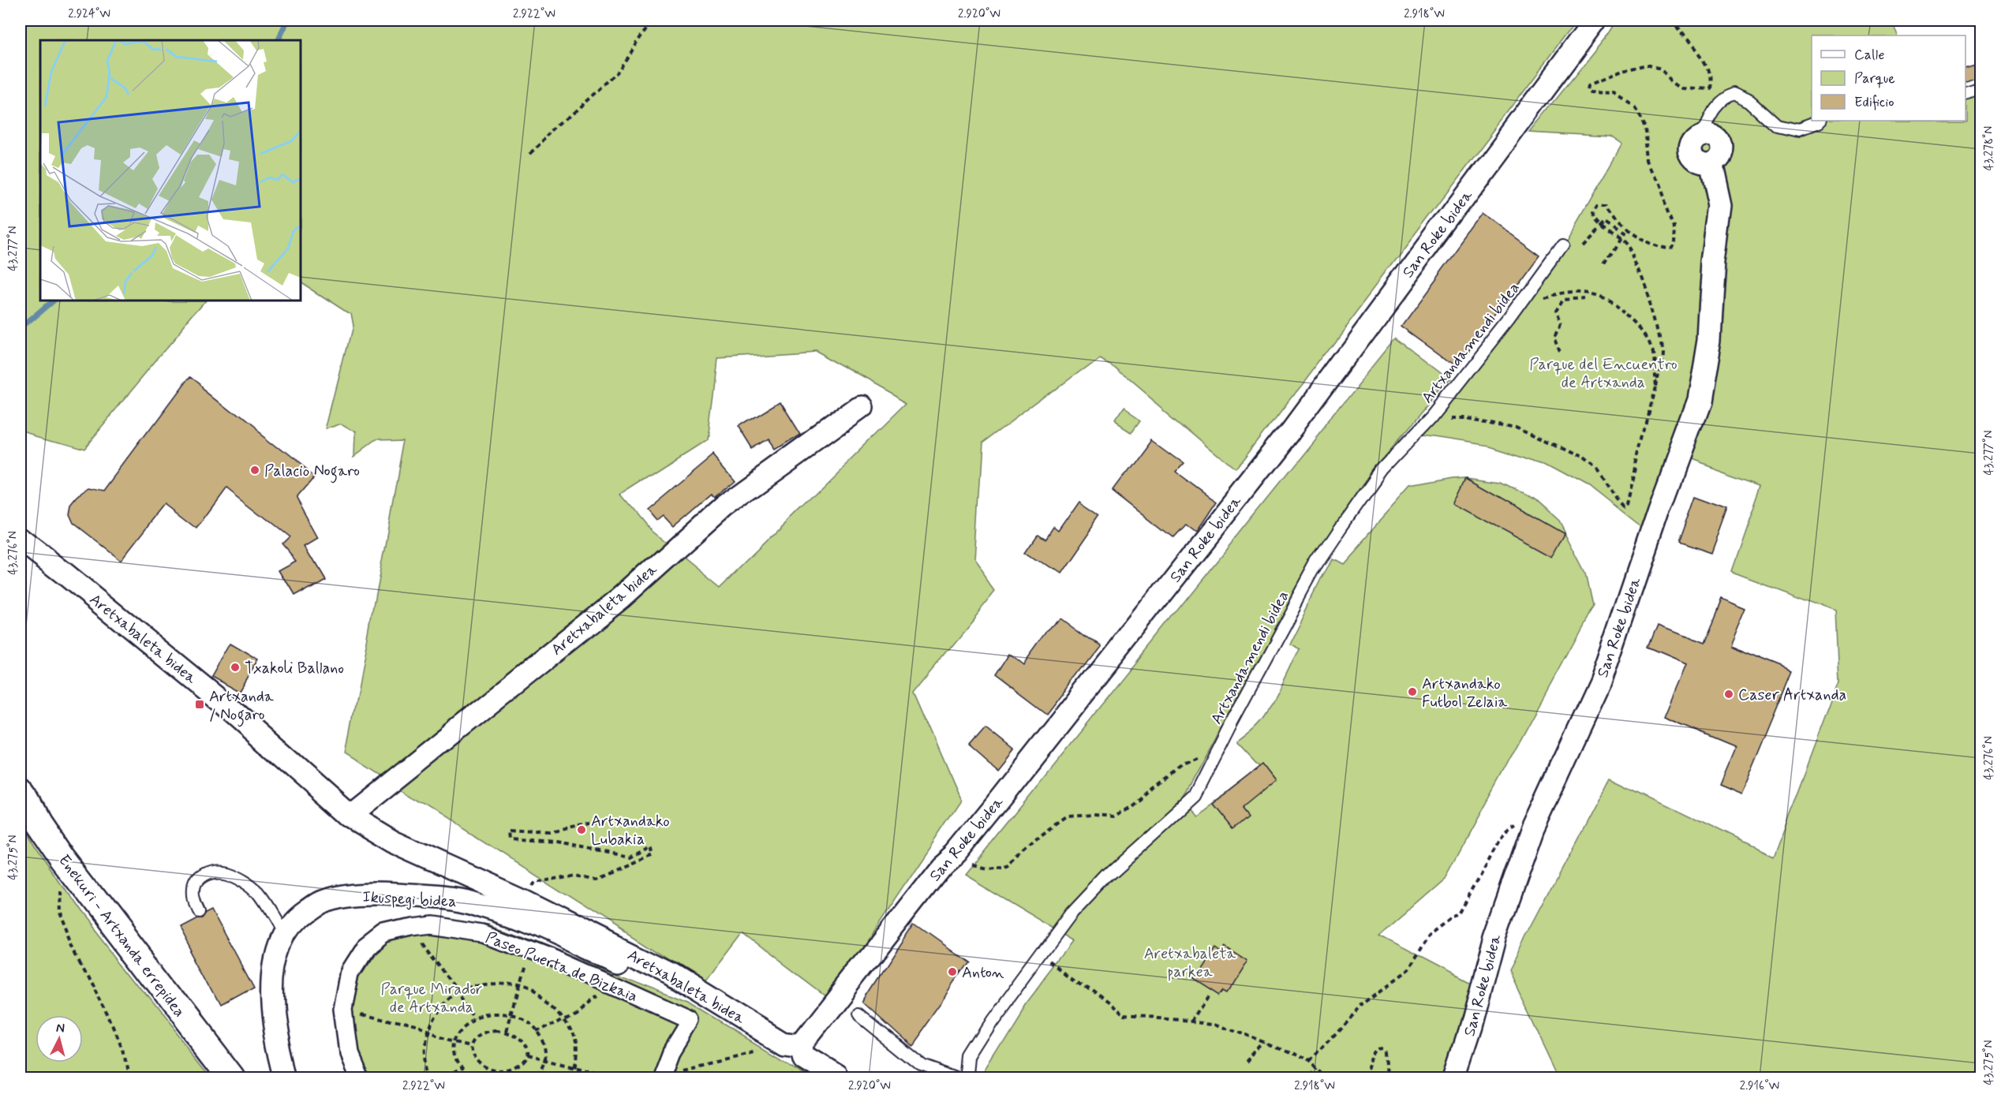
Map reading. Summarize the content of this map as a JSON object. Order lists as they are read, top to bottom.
{
  "streets": {
    "street": [
      "San Roke bidea",
      "Aretxabaleta bidea",
      "Ikuspegi bidea",
      "Enekuri - Artxanda errepidea",
      "Paseo Puerta de Bizkaia"
    ],
    "lane": ["Artxandamendi bidea"]
  },
  "crossings": [
    ["San Roke bidea", "Aretxabaleta bidea"],
    ["Aretxabaleta bidea", "Ikuspegi bidea"]
  ],
  "parks": ["Parque del Encuentro de Artxanda", "Aretxabaleta parkea", "Parque Mirador de Artxanda"],
  "places": {
    "other": [
      "Palacio Nogaro",
      "Txakoli Ballano",
      "Artxandako Futbol Zelaia",
      "Caser Artxanda",
      "Artxandako Lubakia",
      "Anton"
    ],
    "transit": ["Artxanda / Nogaro"]
  },
  "legend": ["Calle", "Parque", "Edificio"],
  "north": "top",
  "coordinates": [
    "2.924°W",
    "2.922°W",
    "2.920°W",
    "2.918°W",
    "43.278°N",
    "43.277°N",
    "43.276°N",
    "43.275°N",
    "2.916°W"
  ]
}
